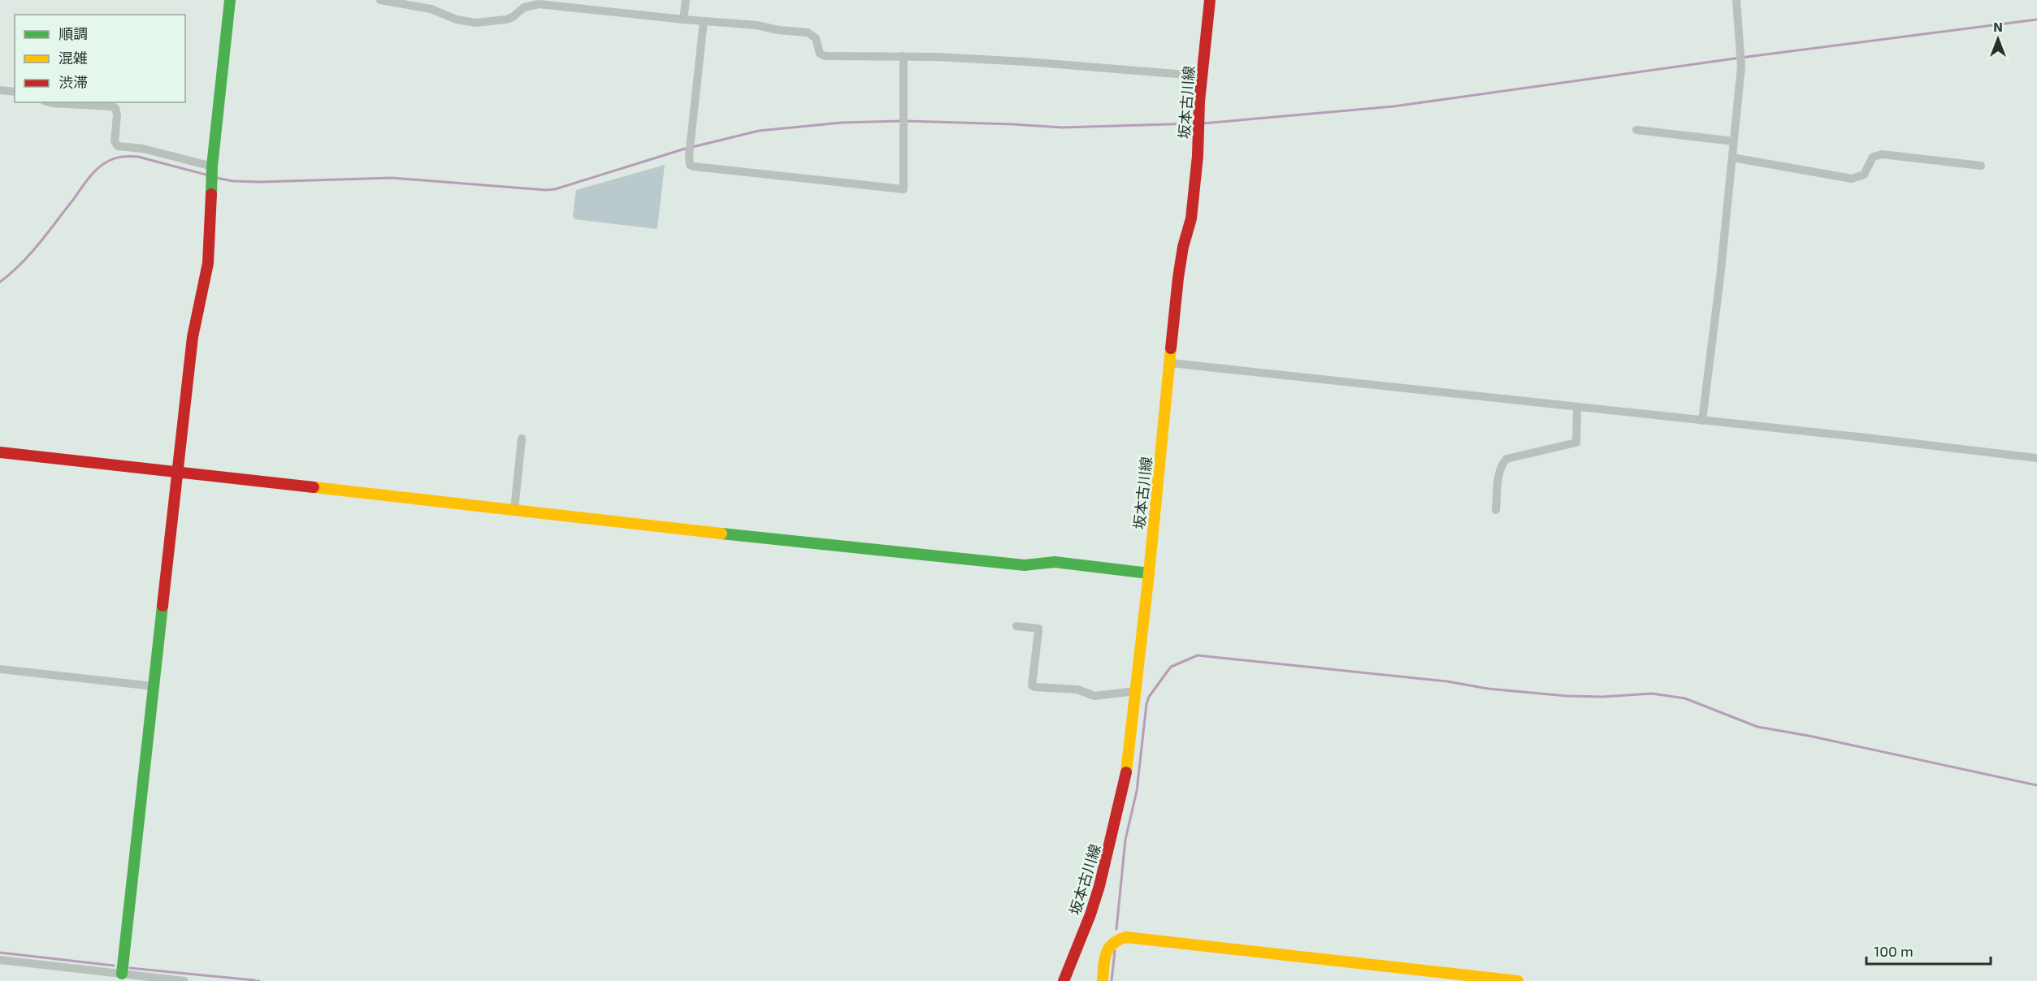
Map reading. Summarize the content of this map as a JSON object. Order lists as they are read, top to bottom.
{
  "streets": {
    "street": ["坂本古川線"]
  },
  "legend": ["順調", "混雑", "渋滞"],
  "scale_bar": "100 m",
  "north": "top"
}
